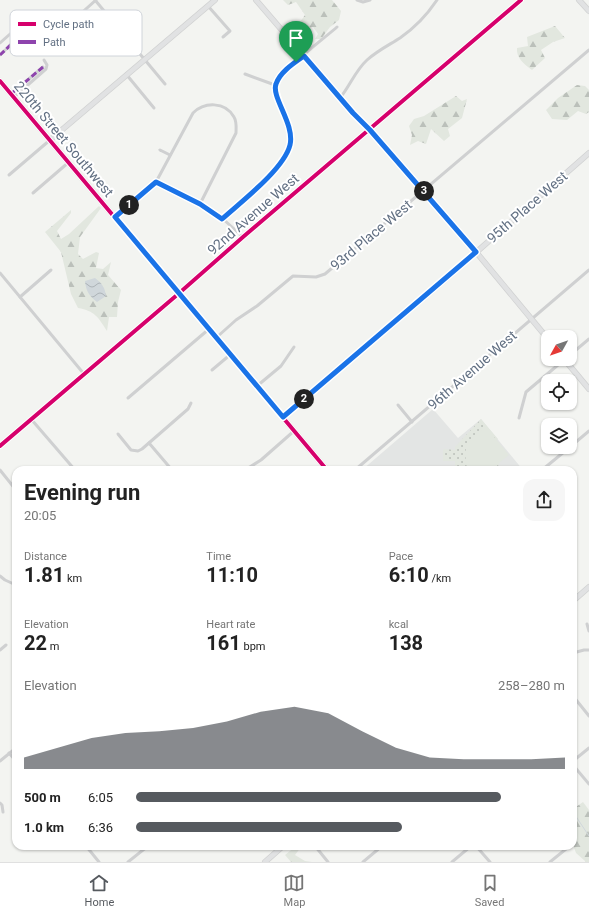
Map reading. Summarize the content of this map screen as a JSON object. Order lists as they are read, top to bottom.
{
  "streets": {
    "street": [
      "220th Street Southwest",
      "95th Place West",
      "92nd Avenue West",
      "93rd Place West",
      "96th Avenue West"
    ]
  },
  "crossings": [
    ["220th Street Southwest", "95th Place West"],
    ["220th Street Southwest", "92nd Avenue West"],
    ["220th Street Southwest", "93rd Place West"]
  ],
  "legend": ["Cycle path", "Path"],
  "north": "bottom left",
  "page": {
    "pins": ["3", "1", "2"],
    "heading": ["Evening run", "20:05"],
    "stats": [
      ["Distance", "1.81 km"],
      ["Time", "11:10"],
      ["Pace", "6:10 /km"],
      ["Elevation", "22 m"],
      ["Heart rate", "161 bpm"],
      ["kcal", "138"]
    ],
    "chart": ["Elevation", "258–280 m"],
    "list": [
      {
        "name": "500 m",
        "note": "6:05"
      },
      {
        "name": "1.0 km",
        "note": "6:36"
      }
    ],
    "tabs": ["Home", "Map", "Saved"]
  }
}
